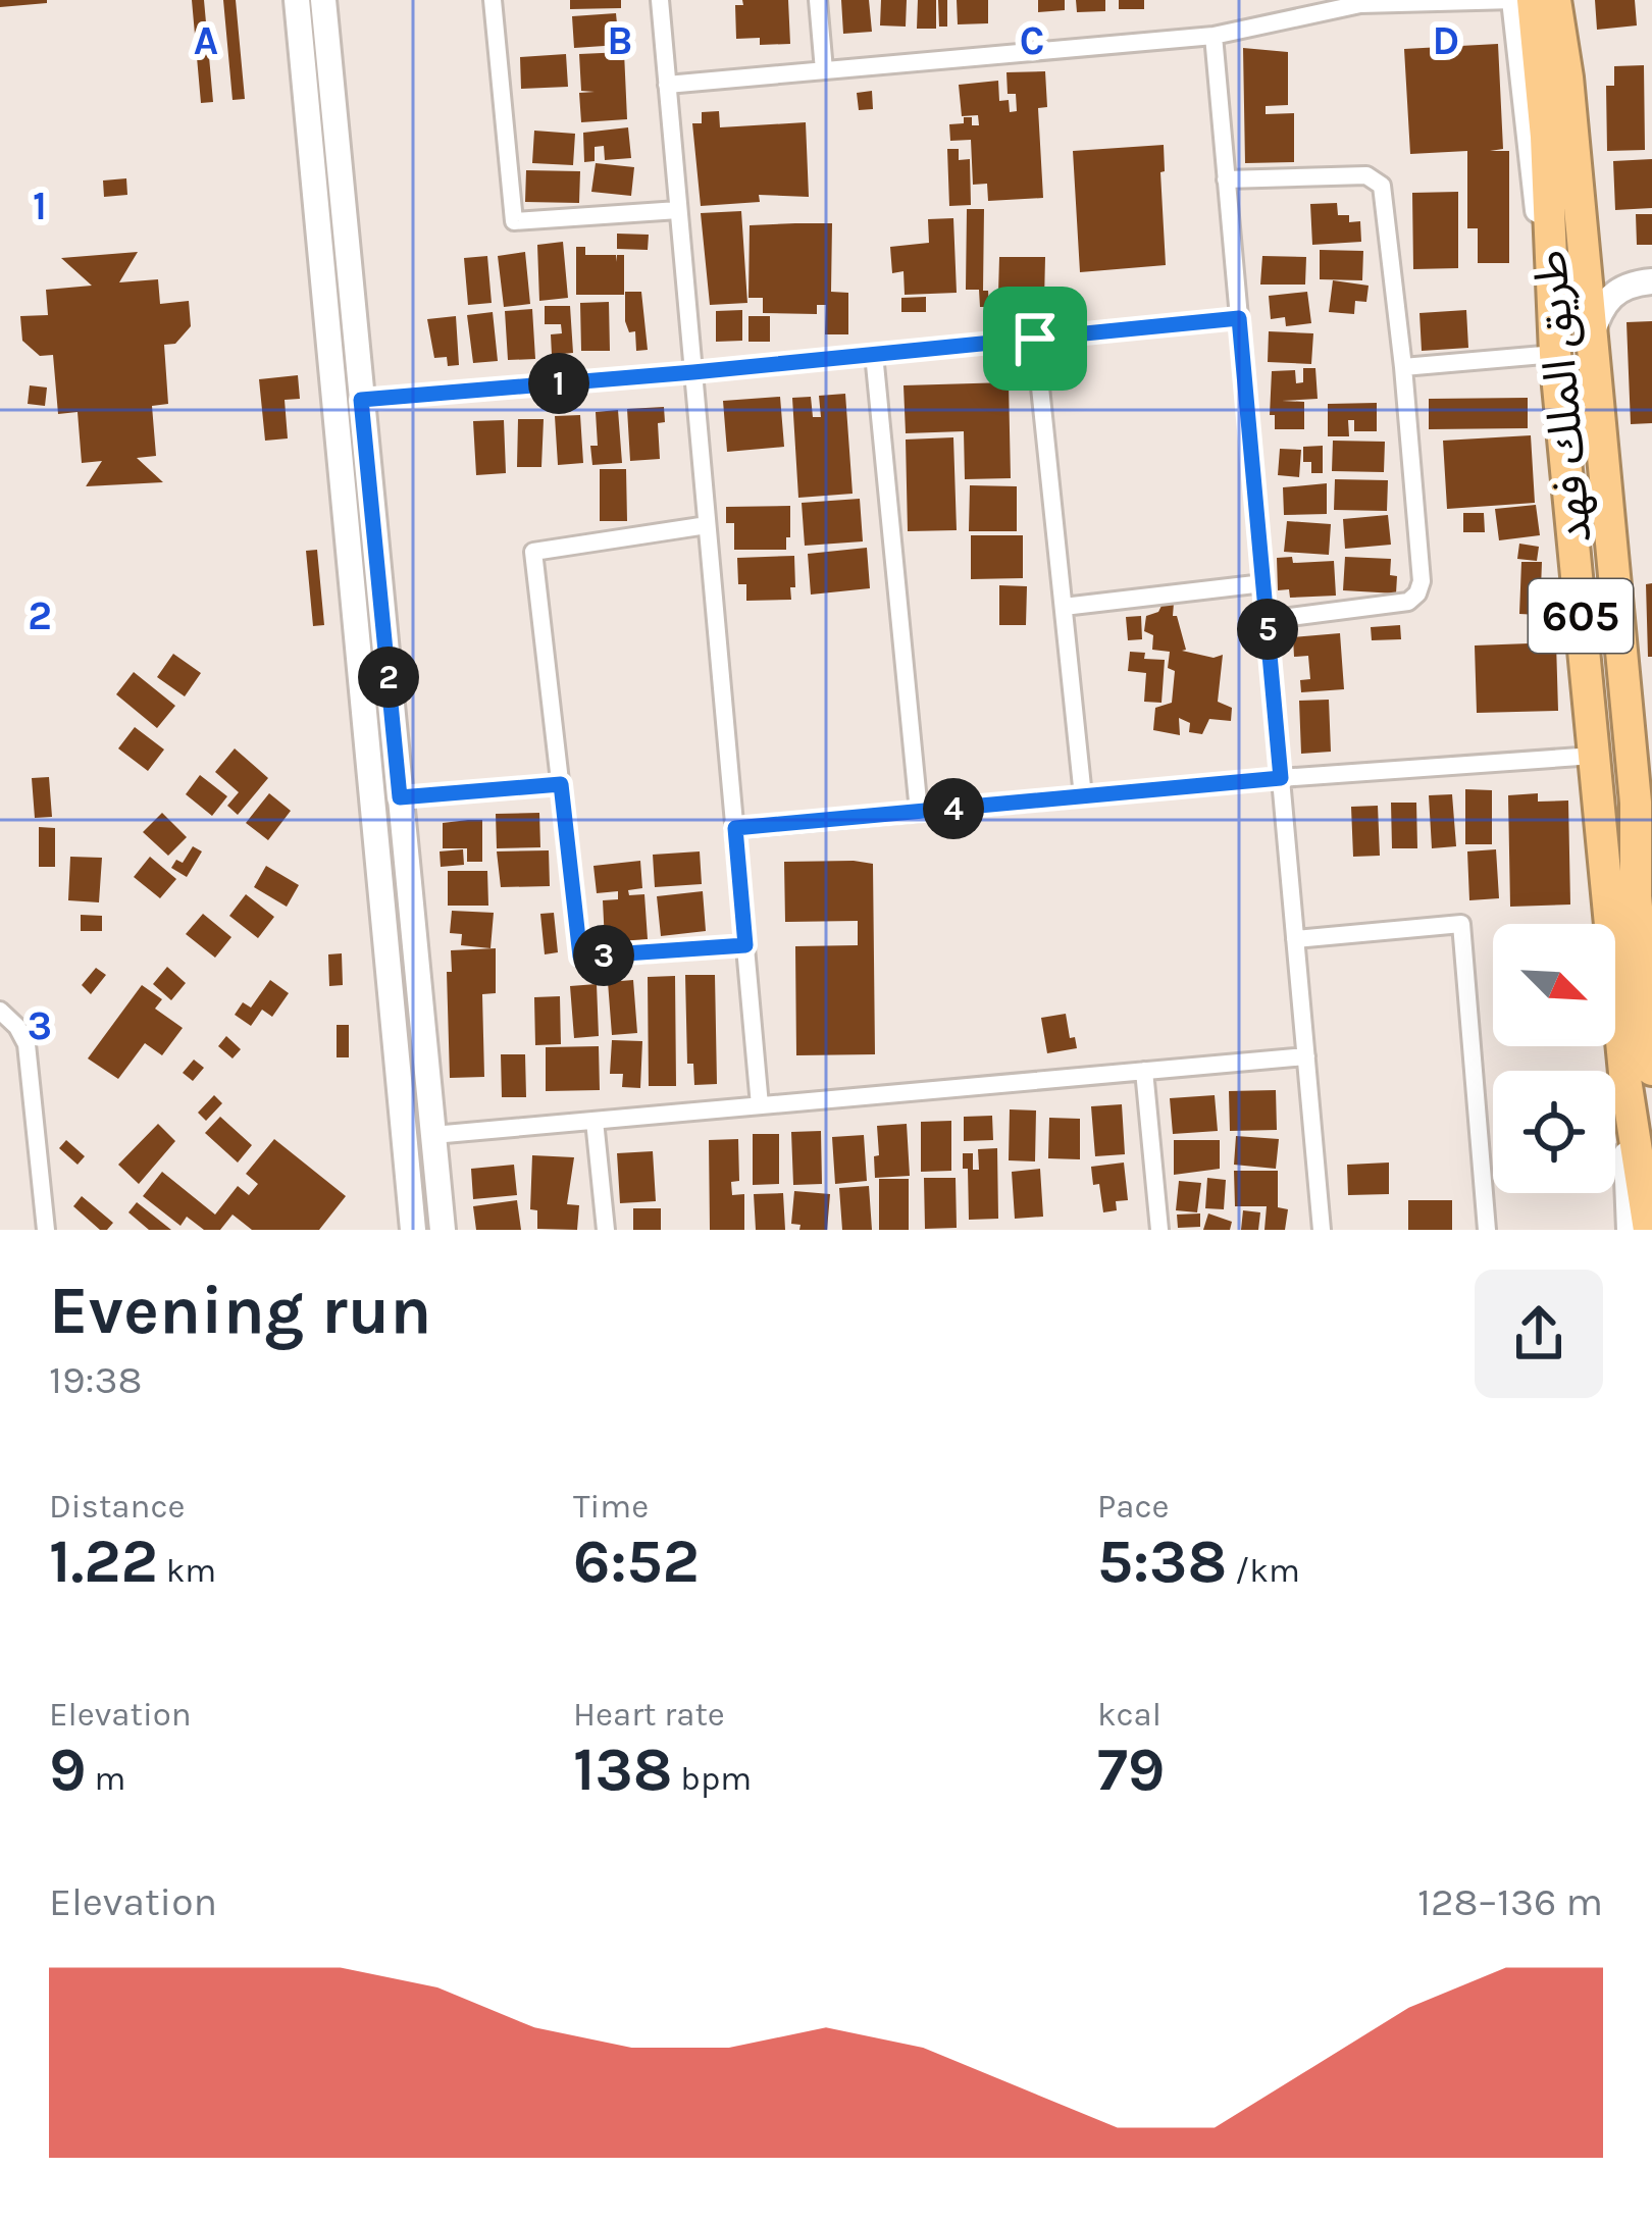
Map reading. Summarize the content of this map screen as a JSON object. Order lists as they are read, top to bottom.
{
  "streets": {
    "highway": ["طريق الملك فهد", "605"]
  },
  "north": "bottom right",
  "page": {
    "pins": [
      "1",
      "5",
      "2",
      "4",
      "3"
    ],
    "heading": ["Evening run", "19:38"],
    "stats": [
      ["Distance", "1.22 km"],
      ["Time", "6:52"],
      ["Pace", "5:38 /km"],
      ["Elevation", "9 m"],
      ["Heart rate", "138 bpm"],
      ["kcal", "79"]
    ],
    "chart": ["Elevation", "128–136 m"]
  },
  "grid": {
    "columns": [
      "A",
      "B",
      "C",
      "D"
    ],
    "rows": ["1", "2", "3"]
  }
}
